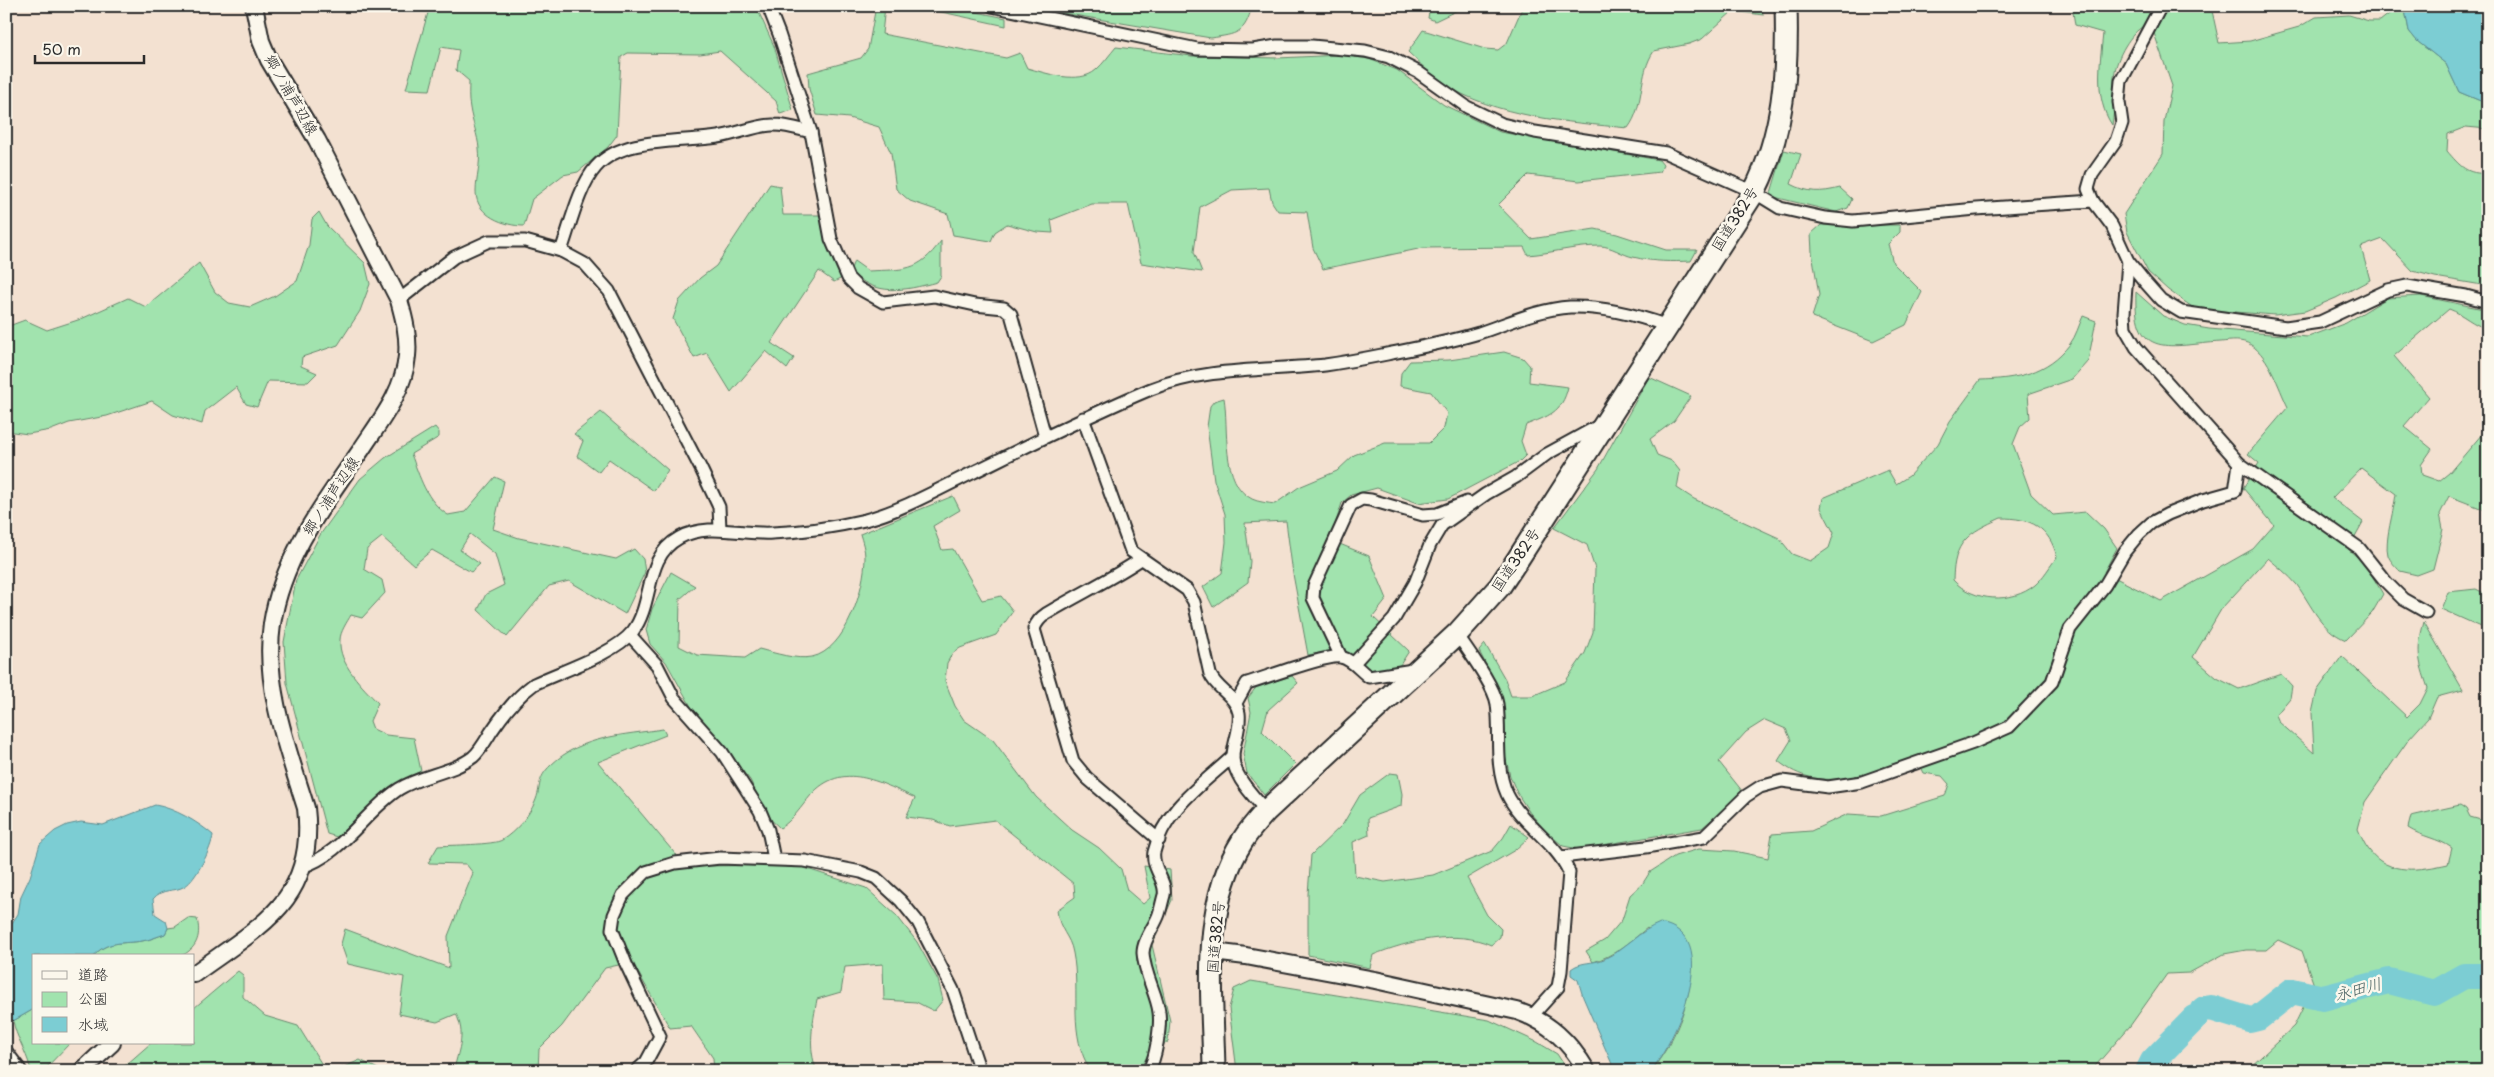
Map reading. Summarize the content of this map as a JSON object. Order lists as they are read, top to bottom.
{
  "streets": {
    "highway": ["国道382号"],
    "main road": ["郷ノ浦芦辺線"]
  },
  "water": ["永田川"],
  "legend": ["道路", "公園", "水域"],
  "scale_bar": "50 m"
}
